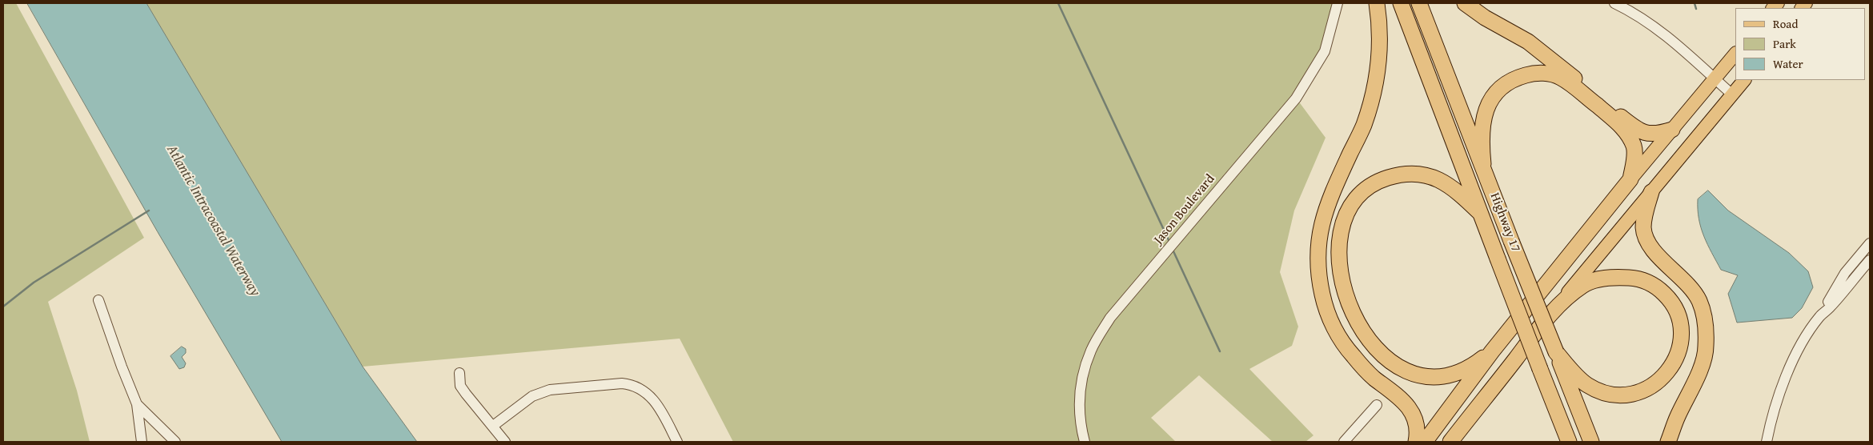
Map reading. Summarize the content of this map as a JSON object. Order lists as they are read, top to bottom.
{
  "streets": {
    "highway": ["Highway 17"],
    "street": ["Jason Boulevard"]
  },
  "water": ["Atlantic Intracoastal Waterway"],
  "legend": ["Road", "Park", "Water"]
}
